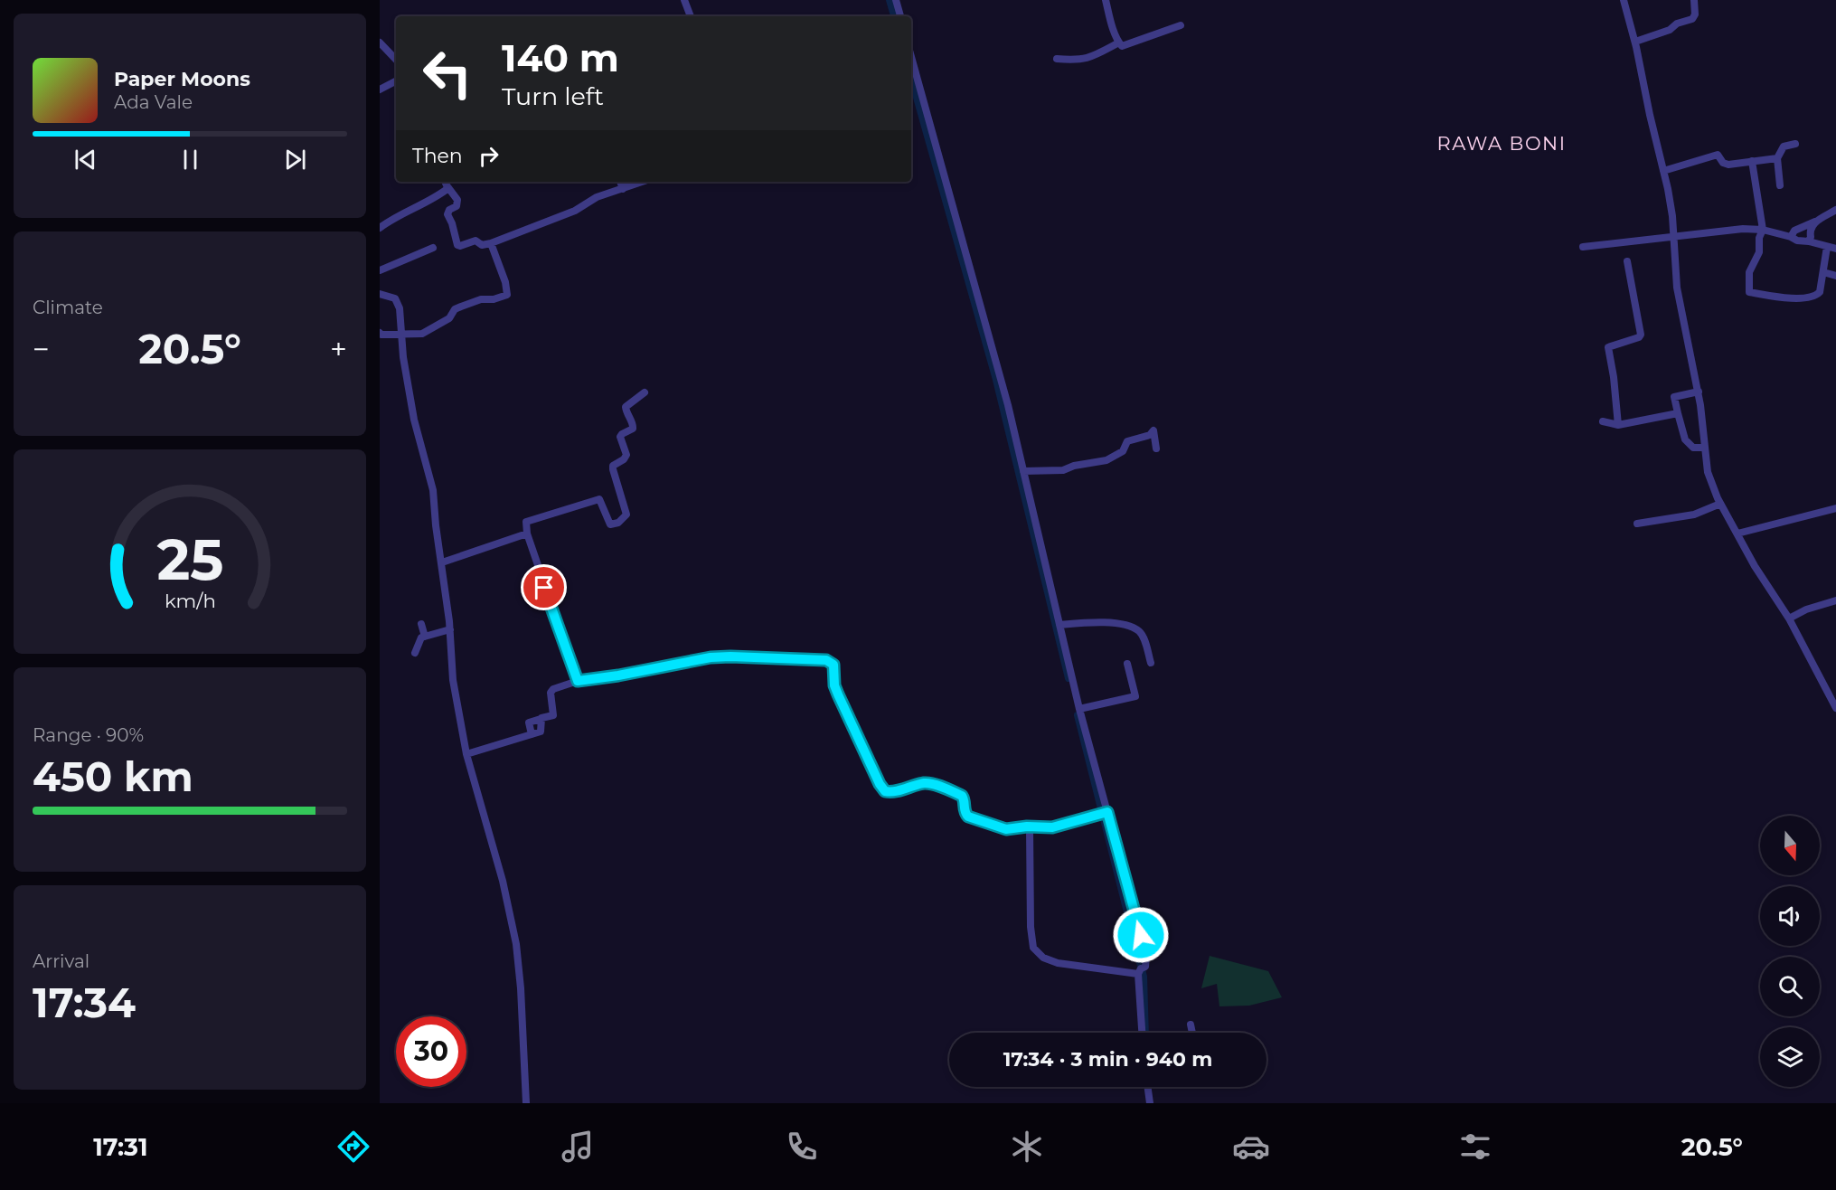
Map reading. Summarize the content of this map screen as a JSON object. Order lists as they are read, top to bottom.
{
  "districts": ["RAWA BONI"],
  "north": "bottom",
  "page": {
    "turn": ["140 m", "Turn left"],
    "song": ["Paper Moons", "Ada Vale"],
    "then": "Then",
    "tile": [
      "Climate",
      ["Range · 90%", "450 km"],
      ["Arrival", "17:34"]
    ],
    "heat": ["−", "20.5°", "+"],
    "limit": "30",
    "trip": "17:34 · 3 min · 940 m",
    "tabs": ["17:31", "20.5°"],
    "gauge": ["25", "km/h"]
  }
}
